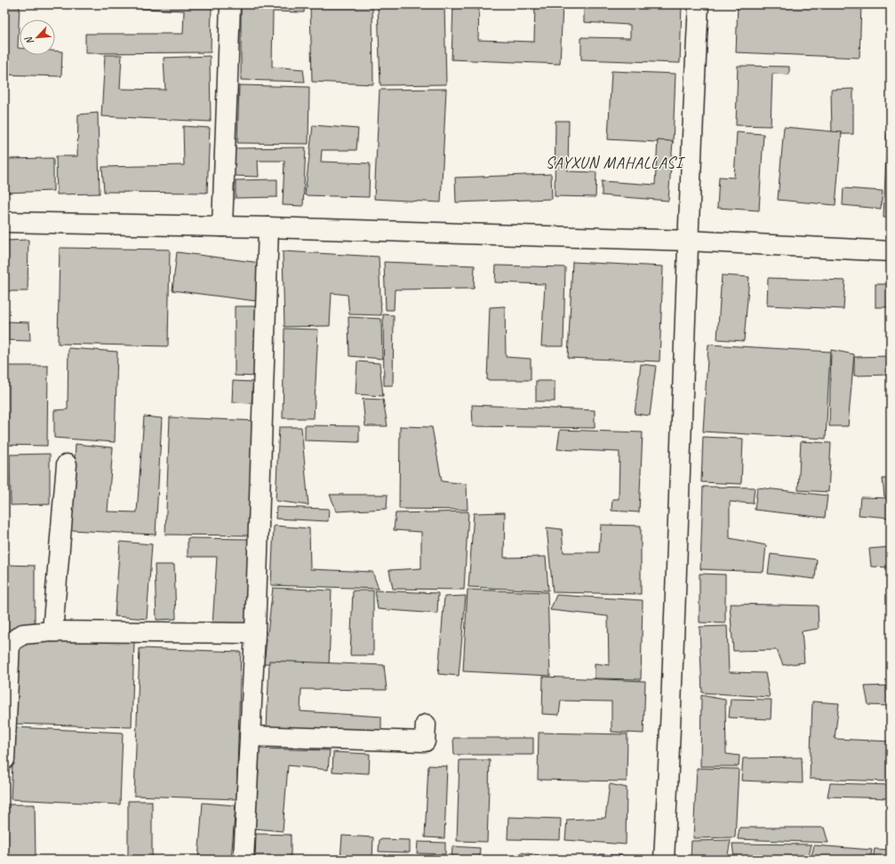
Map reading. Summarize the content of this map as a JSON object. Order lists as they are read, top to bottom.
{
  "districts": ["SAYXUN MAHALLASI"],
  "north": "bottom left"
}
